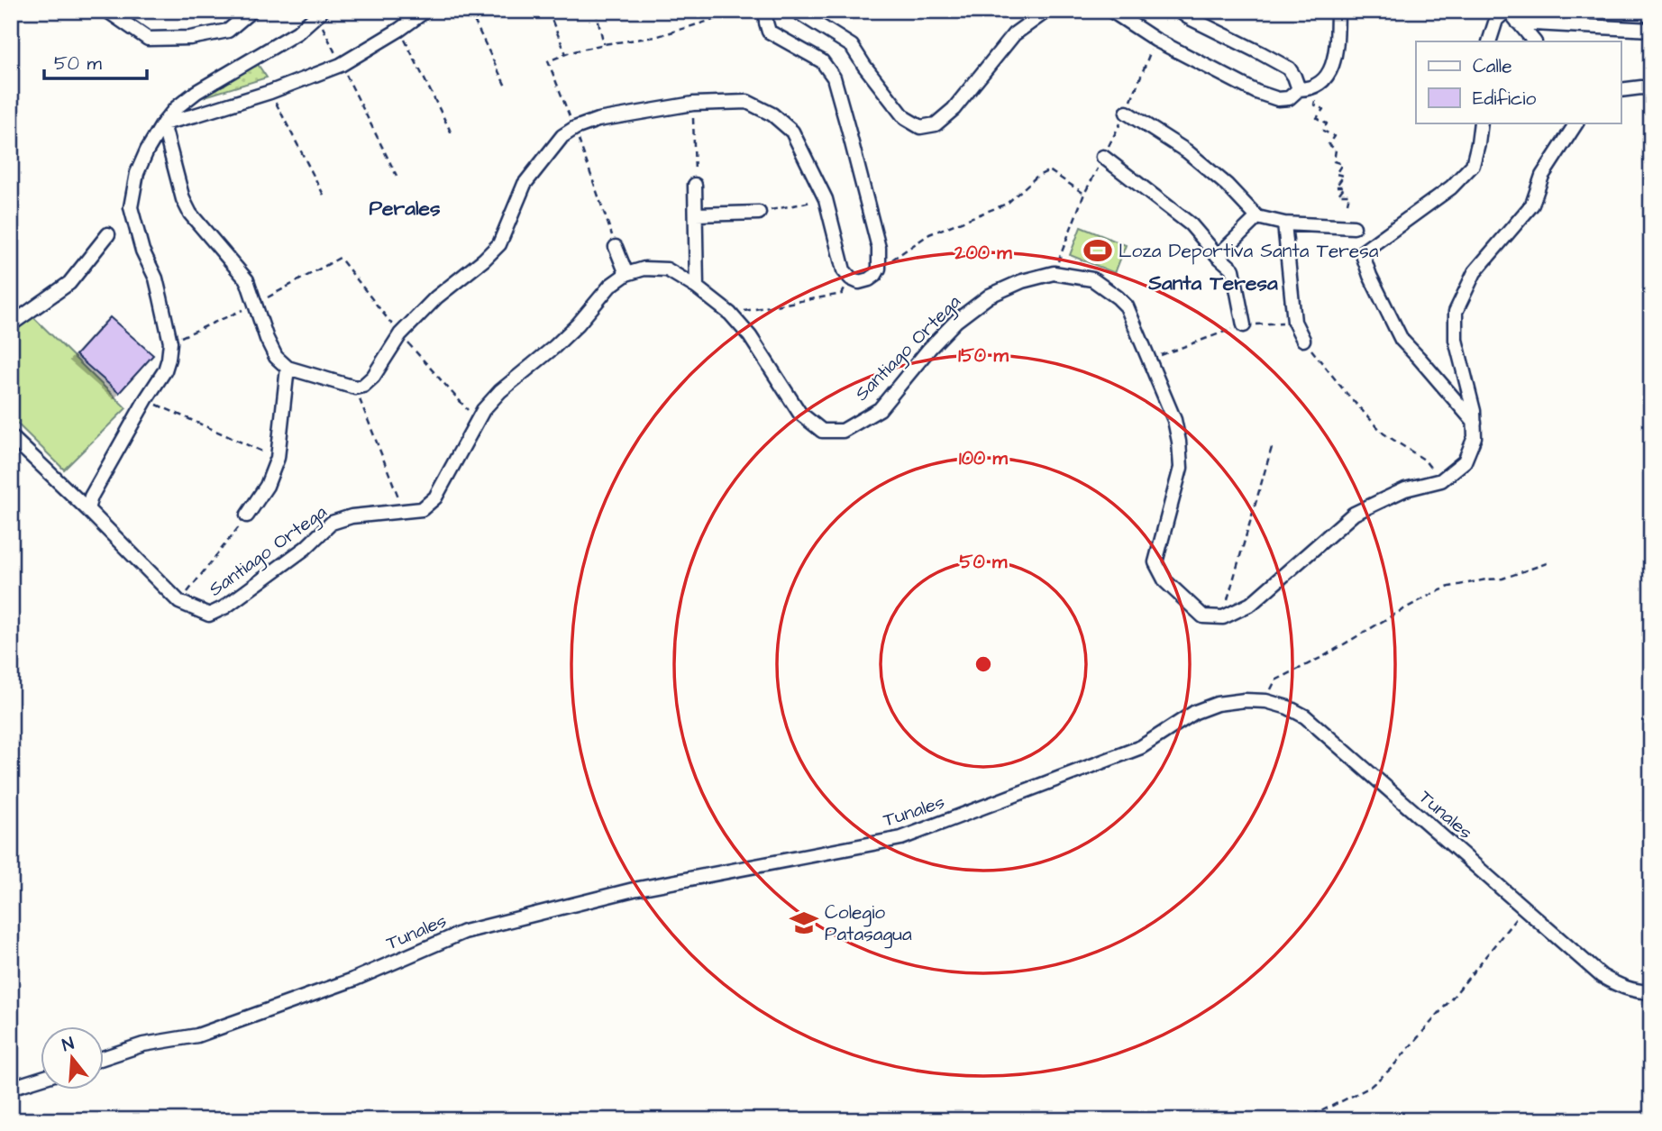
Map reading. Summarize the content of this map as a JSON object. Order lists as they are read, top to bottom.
{
  "streets": {
    "street": ["Santiago Ortega", "Tunales"]
  },
  "districts": ["Perales", "Santa Teresa"],
  "places": {
    "sports": ["Loza Deportiva Santa Teresa"],
    "school or university": ["Colegio Patasagua"]
  },
  "legend": ["Calle", "Edificio"],
  "scale_bar": "50 m",
  "north": "top",
  "rings": [
    "200 m",
    "150 m",
    "100 m",
    "50 m"
  ]
}
